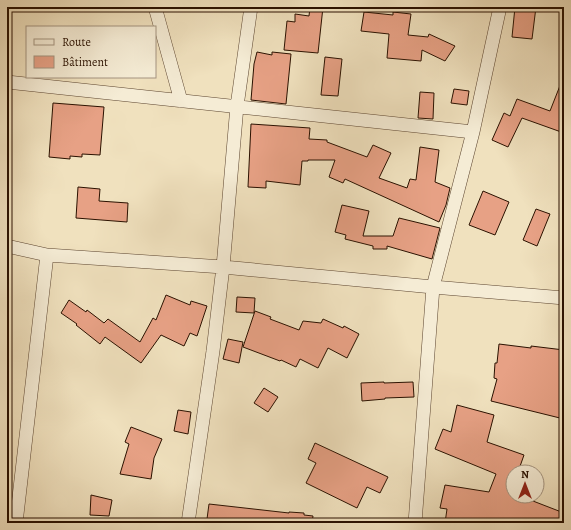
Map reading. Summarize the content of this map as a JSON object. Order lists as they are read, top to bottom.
{
  "legend": ["Route", "Bâtiment"],
  "north": "top"
}
